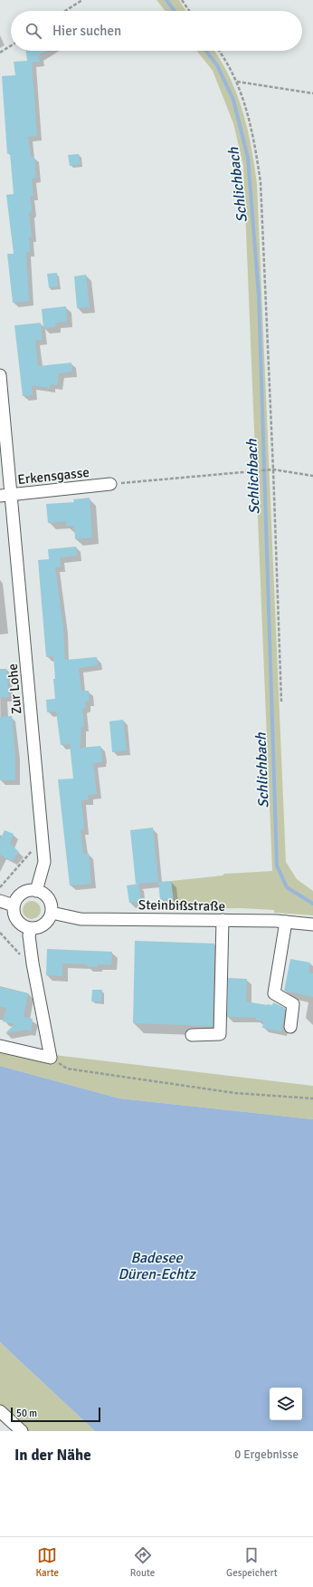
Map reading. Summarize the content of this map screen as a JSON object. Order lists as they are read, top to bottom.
{
  "streets": {
    "street": ["Erkensgasse", "Zur Lohe", "Steinbißstraße"]
  },
  "crossings": [
    ["Erkensgasse", "Zur Lohe"],
    ["Zur Lohe", "Steinbißstraße"]
  ],
  "water": ["Schlichbach", "Badesee Düren-Echtz"],
  "scale_bar": "50 m",
  "page": {
    "search": "Hier suchen",
    "scale": "50 m",
    "heading": ["In der Nähe", "0 Ergebnisse"],
    "nav": ["Karte", "Route", "Gespeichert"]
  }
}
